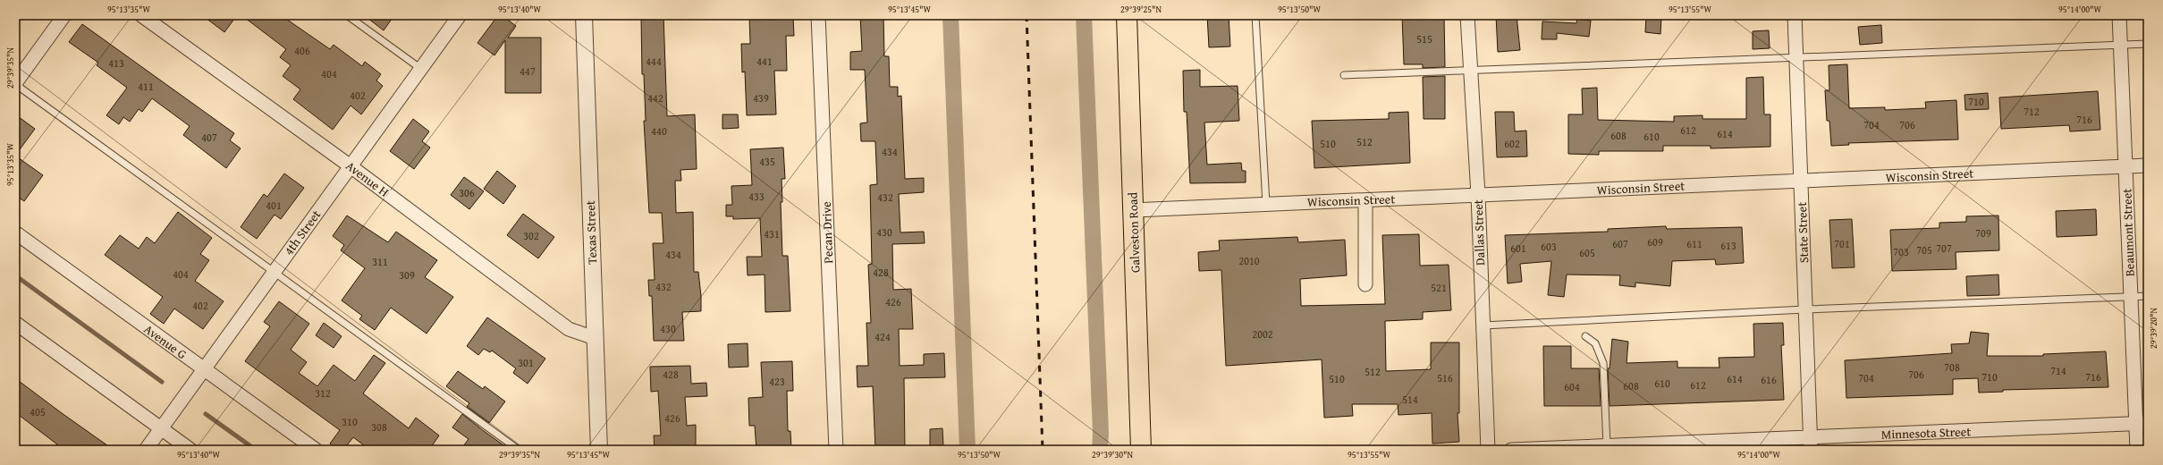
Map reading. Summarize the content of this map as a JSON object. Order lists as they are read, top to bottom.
{
  "streets": {
    "main road": ["Galveston Road"],
    "street": [
      "Wisconsin Street",
      "Avenue H",
      "4th Street",
      "Texas Street",
      "Pecan Drive",
      "Dallas Street",
      "State Street",
      "Beaumont Street",
      "Avenue G",
      "Minnesota Street"
    ]
  },
  "crossings": [
    ["Wisconsin Street", "Galveston Road"],
    ["Wisconsin Street", "Dallas Street"],
    ["Wisconsin Street", "State Street"],
    ["Wisconsin Street", "Beaumont Street"],
    ["Avenue H", "4th Street"],
    ["Avenue H", "Texas Street"],
    ["4th Street", "Avenue G"],
    ["State Street", "Minnesota Street"],
    ["Beaumont Street", "Minnesota Street"]
  ],
  "house_numbers": [
    "515",
    "406",
    "444",
    "441",
    "413",
    "447",
    "404",
    "411",
    "402",
    "442",
    "439",
    "710",
    "712",
    "716",
    "704",
    "706",
    "612",
    "440",
    "614",
    "608",
    "610",
    "407",
    "512",
    "510",
    "602",
    "434",
    "435",
    "306",
    "433",
    "432",
    "401",
    "430",
    "709",
    "431",
    "302",
    "609",
    "607",
    "611",
    "701",
    "613",
    "603",
    "601",
    "707",
    "705",
    "703",
    "605",
    "434",
    "2010",
    "311",
    "428",
    "404",
    "309",
    "432",
    "521",
    "426",
    "402",
    "430",
    "2002",
    "424",
    "301",
    "708",
    "714",
    "512",
    "428",
    "706",
    "710",
    "716",
    "516",
    "704",
    "510",
    "614",
    "616",
    "423",
    "610",
    "612",
    "608",
    "604",
    "312",
    "514",
    "405",
    "426",
    "310",
    "308"
  ],
  "coordinates": [
    "95°13'35\"W",
    "95°13'40\"W",
    "95°13'45\"W",
    "29°39'25\"N",
    "95°13'50\"W",
    "95°13'55\"W",
    "95°14'00\"W",
    "29°39'35\"N",
    "29°39'20\"N",
    "29°39'30\"N"
  ]
}
